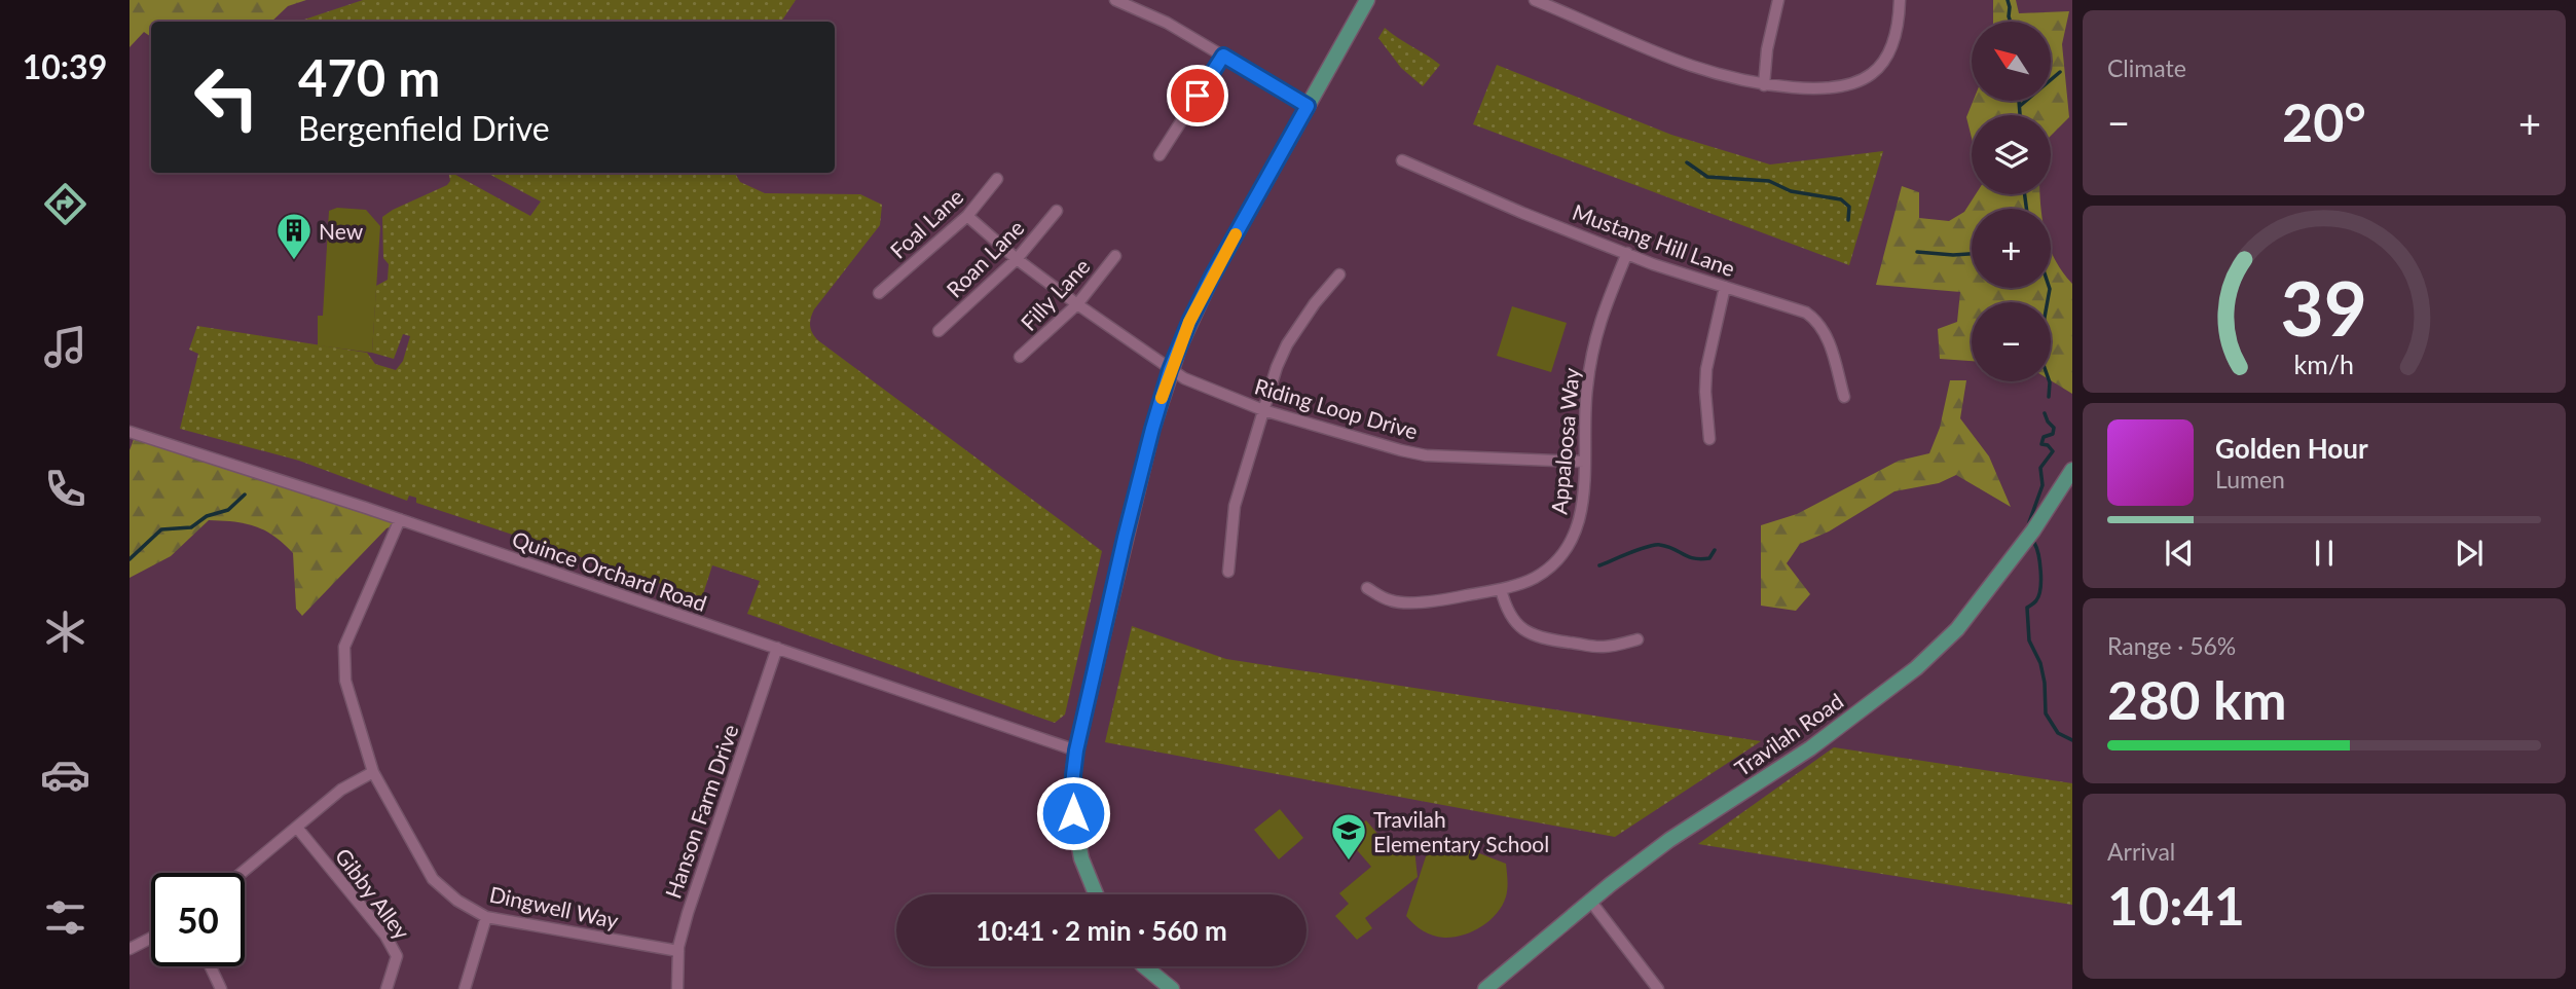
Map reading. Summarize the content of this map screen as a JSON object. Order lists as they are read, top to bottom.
{
  "streets": {
    "main road": ["Travilah Road"],
    "street": [
      "Foal Lane",
      "Mustang Hill Lane",
      "Roan Lane",
      "Filly Lane",
      "Riding Loop Drive",
      "Appaloosa Way",
      "Quince Orchard Road",
      "Hanson Farm Drive",
      "Gibby Alley",
      "Dingwell Way"
    ]
  },
  "crossings": [
    ["Foal Lane", "Riding Loop Drive"],
    ["Mustang Hill Lane", "Appaloosa Way"],
    ["Roan Lane", "Riding Loop Drive"],
    ["Filly Lane", "Riding Loop Drive"],
    ["Riding Loop Drive", "Appaloosa Way"],
    ["Quince Orchard Road", "Hanson Farm Drive"],
    ["Quince Orchard Road", "Dingwell Way"],
    ["Hanson Farm Drive", "Dingwell Way"]
  ],
  "places": {
    "building": ["New"],
    "school or university": ["Travilah Elementary School"]
  },
  "north": "top left",
  "page": {
    "tabs": "10:39",
    "tile": [
      "Climate",
      ["Range · 56%", "280 km"],
      ["Arrival", "10:41"]
    ],
    "map_buttons": ["+", "−"],
    "turn": ["470 m", "Bergenfield Drive"],
    "heat": ["−", "20°", "+"],
    "song": ["Golden Hour", "Lumen"],
    "limit": "50",
    "trip": "10:41 · 2 min · 560 m",
    "gauge": ["39", "km/h"]
  }
}
